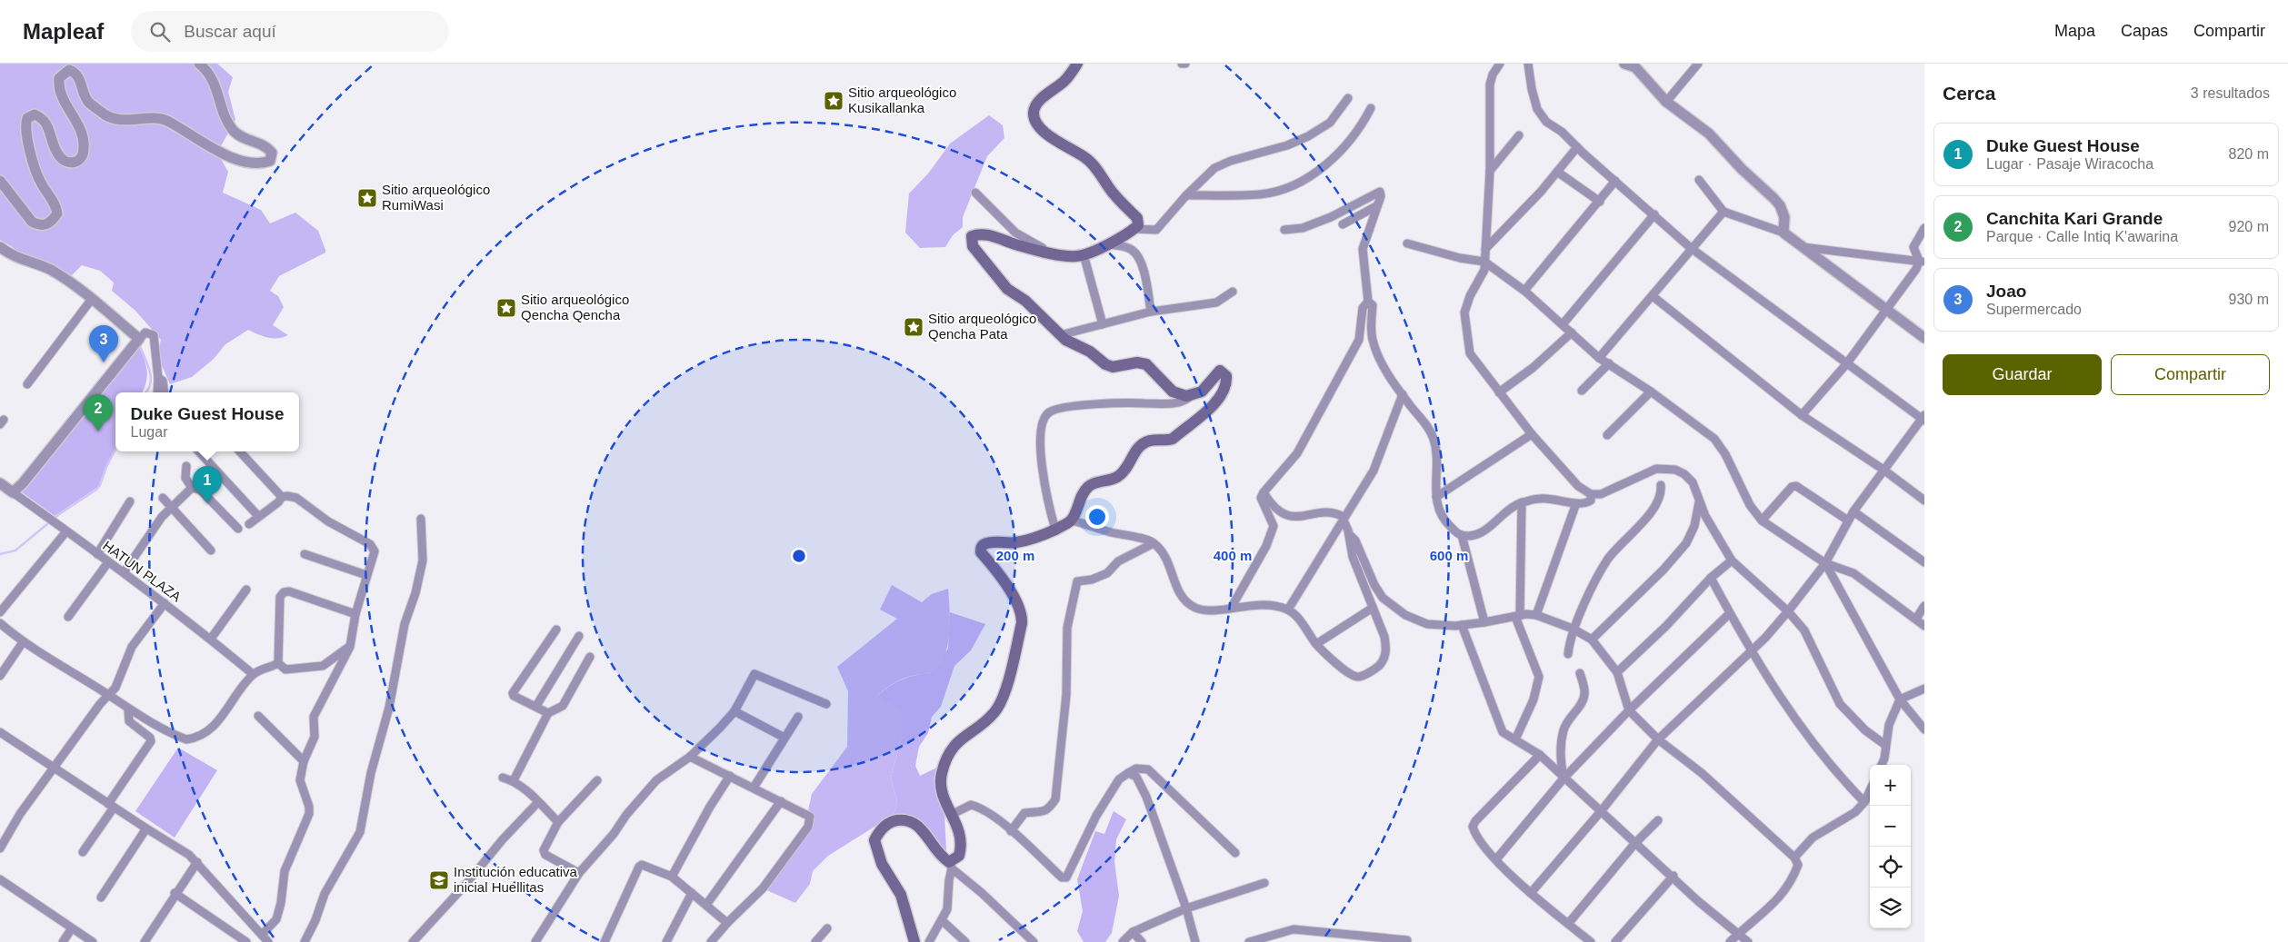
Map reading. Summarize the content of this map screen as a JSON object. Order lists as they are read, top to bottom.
{
  "streets": {
    "street": ["HATUN PLAZA"]
  },
  "places": {
    "place": [
      "Sitio arqueológico Kusikallanka",
      "Sitio arqueológico RumiWasi",
      "Sitio arqueológico Qencha Qencha",
      "Sitio arqueológico Qencha Pata"
    ],
    "school or university": ["Institución educativa inicial Huellitas"]
  },
  "page": {
    "header": "Mapleaf",
    "search": "Buscar aquí",
    "nav": ["Mapa", "Capas", "Compartir"],
    "heading": ["Cerca", "3 resultados"],
    "list": [
      {
        "mark": "1",
        "name": "Duke Guest House",
        "note": "Lugar · Pasaje Wiracocha",
        "value": "820 m"
      },
      {
        "mark": "2",
        "name": "Canchita Kari Grande",
        "note": "Parque · Calle Intiq K'awarina",
        "value": "920 m"
      },
      {
        "mark": "3",
        "name": "Joao",
        "note": "Supermercado",
        "value": "930 m"
      }
    ],
    "pins": ["3", "2", "1"],
    "buttons": ["Guardar", "Compartir"],
    "popup": ["Duke Guest House", "Lugar"],
    "map_buttons": ["+", "−"]
  },
  "rings": ["200 m", "400 m", "600 m"]
}
